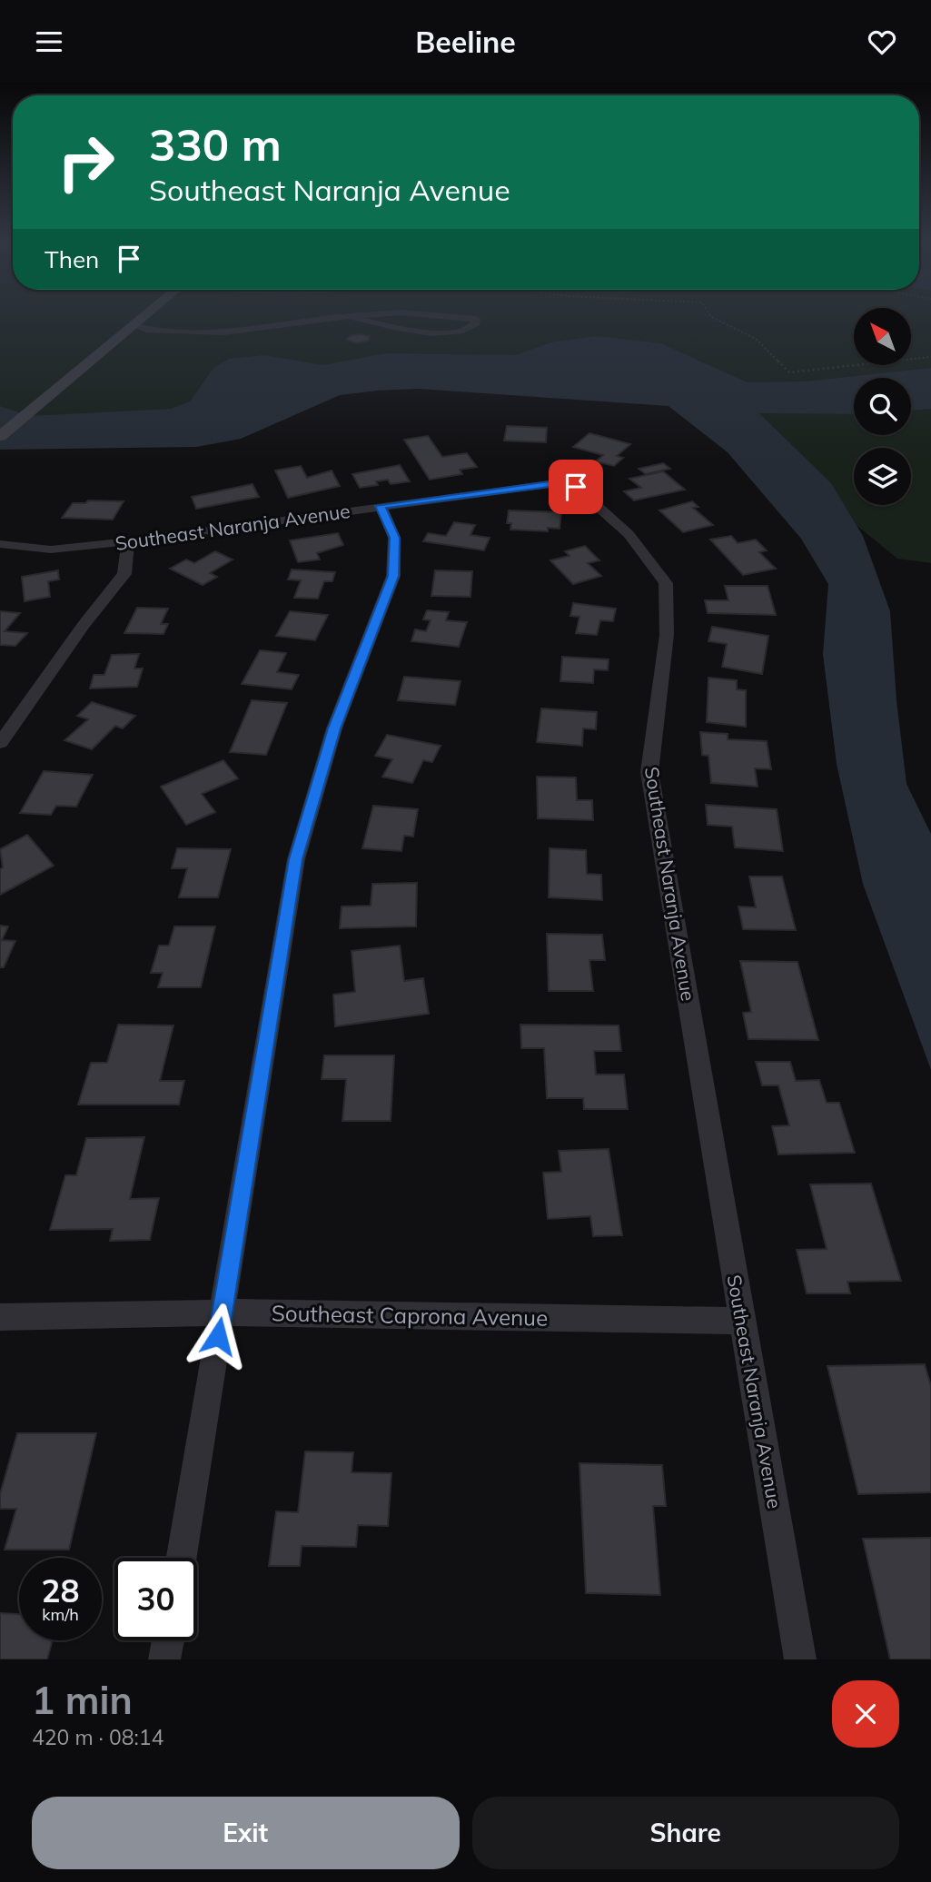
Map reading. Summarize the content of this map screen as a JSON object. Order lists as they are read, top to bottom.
{
  "streets": {
    "street": ["Southeast Naranja Avenue", "Southeast Caprona Avenue"]
  },
  "crossings": [
    ["Southeast Naranja Avenue", "Southeast Caprona Avenue"]
  ],
  "north": "top left",
  "page": {
    "header": "Beeline",
    "turn": ["330 m", "Southeast Naranja Avenue"],
    "then": "Then",
    "speed": "28 km/h",
    "limit": "30",
    "heading": ["1 min", "420 m · 08:14"],
    "buttons": ["Exit", "Share"]
  }
}
